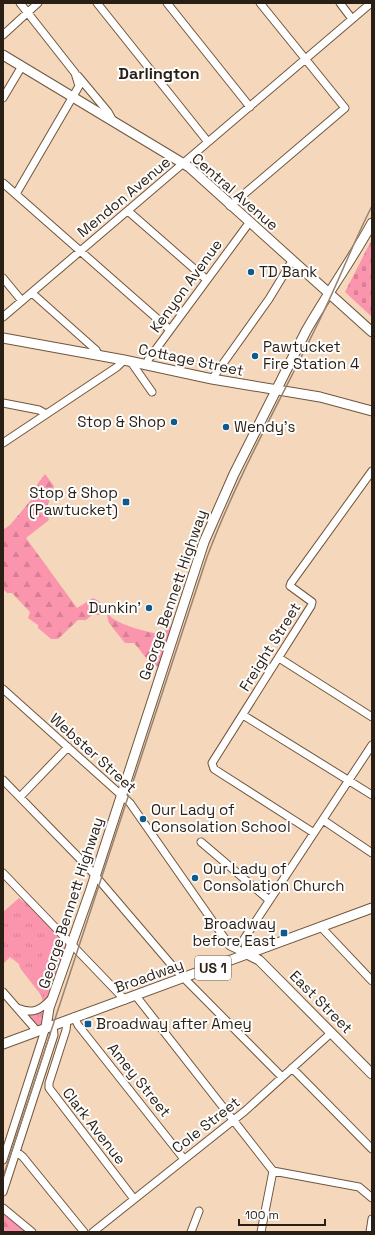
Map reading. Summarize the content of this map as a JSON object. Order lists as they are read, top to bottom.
{
  "streets": {
    "main road": [
      "Central Avenue",
      "Cottage Street",
      "George Bennett Highway",
      "US 1",
      "Broadway",
      "East Street"
    ],
    "street": [
      "Mendon Avenue",
      "Kenyon Avenue",
      "Freight Street",
      "Webster Street",
      "Amey Street",
      "Cole Street",
      "Clark Avenue"
    ]
  },
  "crossings": [
    ["Central Avenue", "Mendon Avenue"],
    ["Central Avenue", "Kenyon Avenue"],
    ["Central Avenue", "George Bennett Highway"],
    ["Kenyon Avenue", "Cottage Street"],
    ["Cottage Street", "George Bennett Highway"],
    ["George Bennett Highway", "Webster Street"],
    ["George Bennett Highway", "Broadway"],
    ["Webster Street", "Broadway"],
    ["Webster Street", "East Street"],
    ["Broadway", "East Street"],
    ["Broadway", "Amey Street"],
    ["Broadway", "Clark Avenue"],
    ["East Street", "Cole Street"],
    ["Amey Street", "Cole Street"],
    ["Amey Street", "Clark Avenue"],
    ["Cole Street", "Clark Avenue"]
  ],
  "districts": ["Darlington"],
  "places": {
    "other": [
      "TD Bank",
      "Pawtucket Fire Station 4",
      "Stop & Shop",
      "Wendy's",
      "Dunkin'",
      "Our Lady of Consolation School",
      "Our Lady of Consolation Church"
    ],
    "transit": ["Stop & Shop (Pawtucket)", "Broadway before East", "Broadway after Amey"]
  },
  "scale_bar": "100 m"
}
